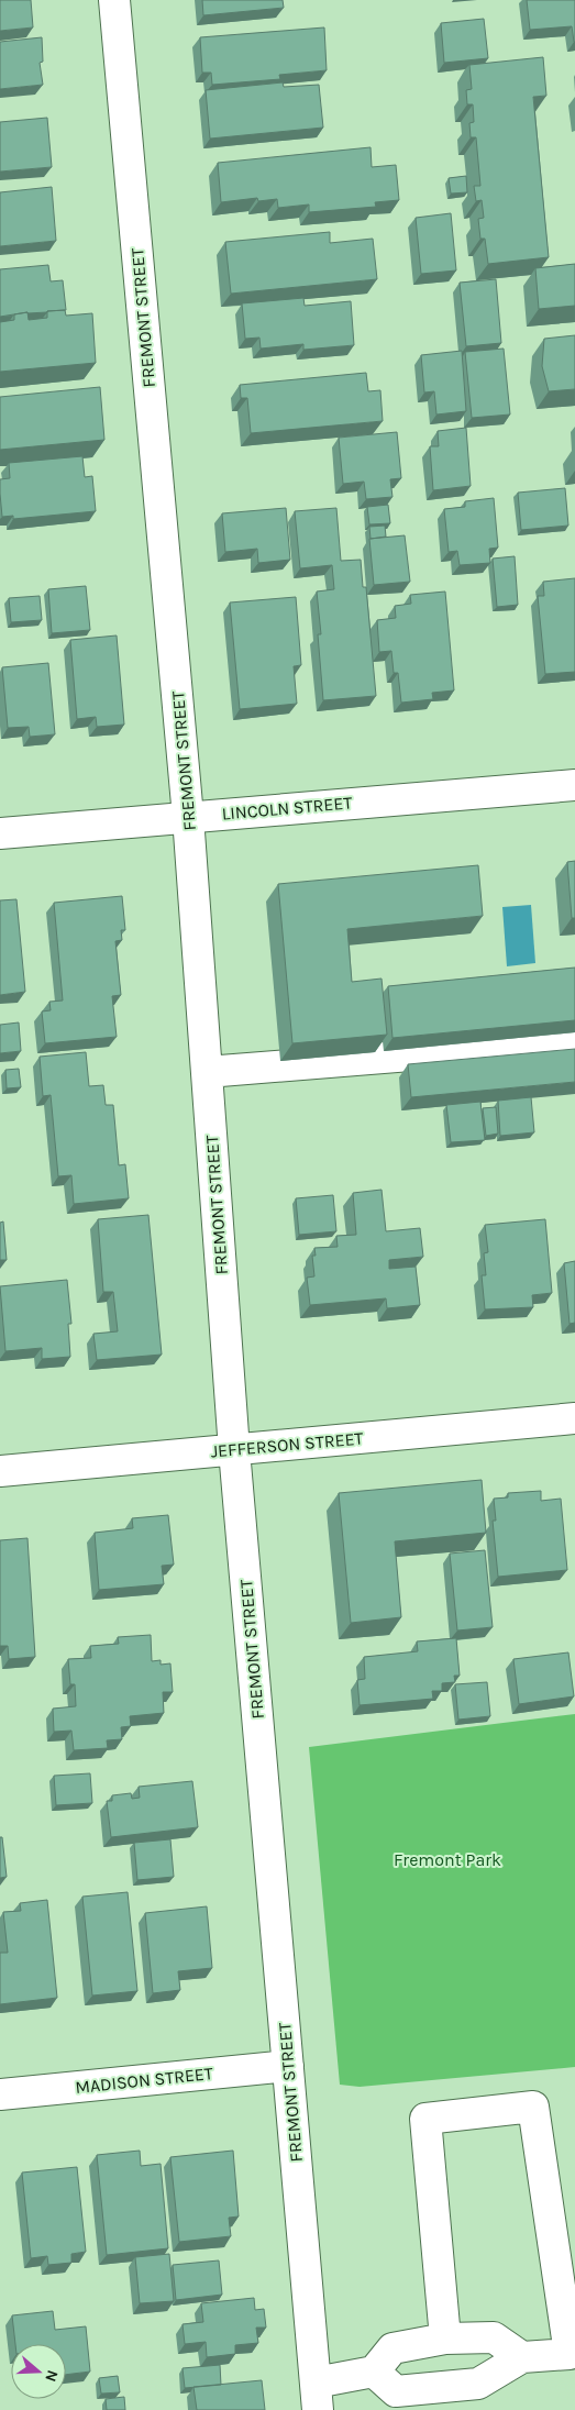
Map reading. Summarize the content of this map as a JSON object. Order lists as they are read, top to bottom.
{
  "streets": {
    "street": [
      "FREMONT STREET",
      "LINCOLN STREET",
      "JEFFERSON STREET",
      "MADISON STREET"
    ]
  },
  "crossings": [
    ["FREMONT STREET", "LINCOLN STREET"],
    ["FREMONT STREET", "JEFFERSON STREET"],
    ["FREMONT STREET", "MADISON STREET"]
  ],
  "parks": ["Fremont Park"],
  "north": "right"
}
